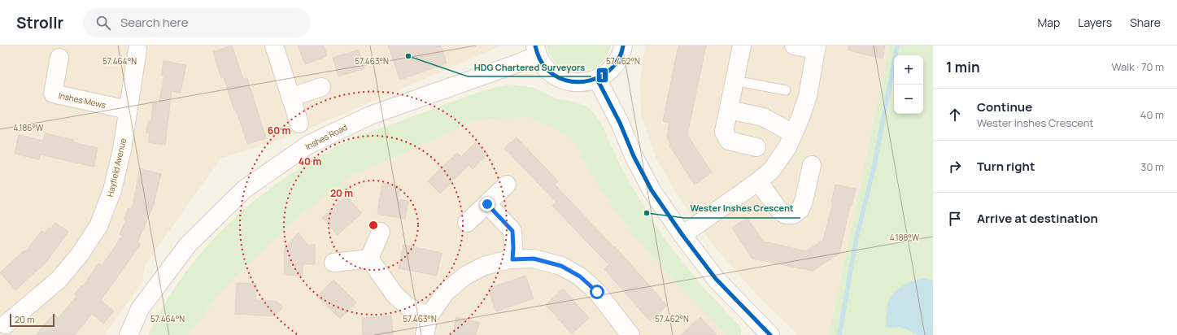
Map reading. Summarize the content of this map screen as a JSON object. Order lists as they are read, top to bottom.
{
  "streets": {
    "street": ["Inshes Mews", "Inshes Road", "Hayfield Avenue"]
  },
  "crossings": [
    ["Inshes Mews", "Hayfield Avenue"]
  ],
  "places": ["HDG Chartered Surveyors", "Wester Inshes Crescent"],
  "lines": ["transit line 1"],
  "scale_bar": "20 m",
  "page": {
    "header": "Strollr",
    "search": "Search here",
    "nav": ["Map", "Layers", "Share"],
    "heading": ["1 min", "Walk · 70 m"],
    "map_buttons": ["+", "−"],
    "list": [
      ["Continue", "Wester Inshes Crescent", "40 m"],
      ["Turn right", "30 m"],
      "Arrive at destination"
    ],
    "scale": "20 m"
  },
  "coordinates": [
    "57.464°N",
    "57.463°N",
    "57.462°N",
    "4.186°W",
    "4.188°W"
  ],
  "rings": ["60 m", "40 m", "20 m"]
}
